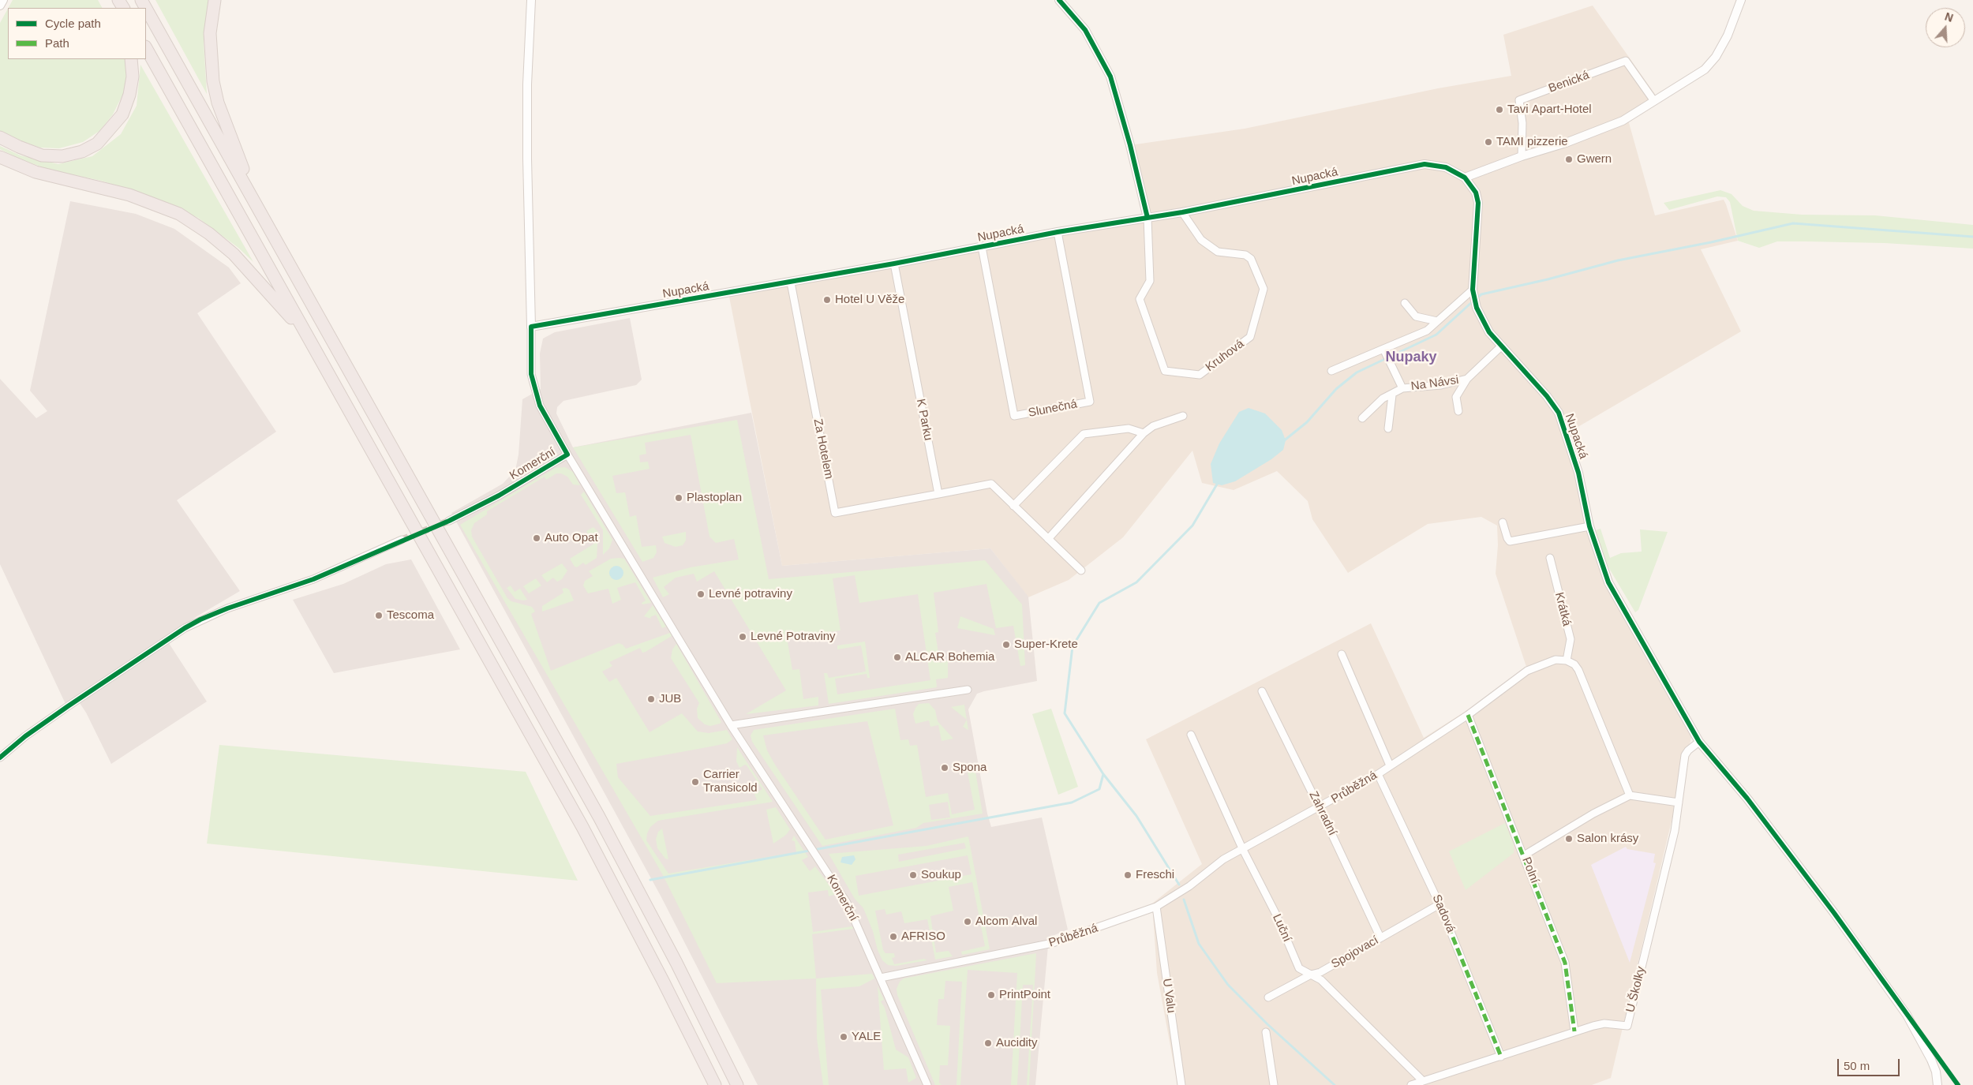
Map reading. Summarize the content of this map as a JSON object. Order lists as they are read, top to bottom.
{
  "streets": {
    "street": [
      "Benická",
      "Nupacká",
      "Kruhová",
      "Na Návsi",
      "Slunečná",
      "K Parku",
      "Za Hotelem",
      "Komerční",
      "Krátká",
      "Průběžná",
      "Zahradní",
      "Polní",
      "Sadová",
      "Luční",
      "Spojovací",
      "U Školky",
      "U Valu"
    ]
  },
  "crossings": [
    ["Nupacká", "Kruhová"],
    ["Nupacká", "Na Návsi"],
    ["Nupacká", "Slunečná"],
    ["Nupacká", "K Parku"],
    ["Nupacká", "Za Hotelem"],
    ["Nupacká", "Komerční"],
    ["K Parku", "Za Hotelem"],
    ["Komerční", "Průběžná"],
    ["Krátká", "Průběžná"],
    ["Průběžná", "Zahradní"],
    ["Průběžná", "Polní"],
    ["Průběžná", "Sadová"],
    ["Průběžná", "Luční"],
    ["Průběžná", "U Valu"],
    ["Zahradní", "Spojovací"],
    ["Polní", "U Školky"],
    ["Sadová", "Spojovací"],
    ["Sadová", "U Školky"],
    ["Luční", "Spojovací"],
    ["Luční", "U Školky"]
  ],
  "districts": ["Nupaky"],
  "places": [
    "Tavi Apart-Hotel",
    "TAMI pizzerie",
    "Gwern",
    "Hotel U Věže",
    "Plastoplan",
    "Auto Opat",
    "Levné potraviny",
    "Tescoma",
    "Levné Potraviny",
    "Super-Krete",
    "ALCAR Bohemia",
    "JUB",
    "Spona",
    "Carrier Transicold",
    "Salon krásy",
    "Soukup",
    "Freschi",
    "Alcom Alval",
    "AFRISO",
    "PrintPoint",
    "YALE",
    "Aucidity"
  ],
  "legend": ["Cycle path", "Path"],
  "scale_bar": "50 m",
  "north": "top"
}
